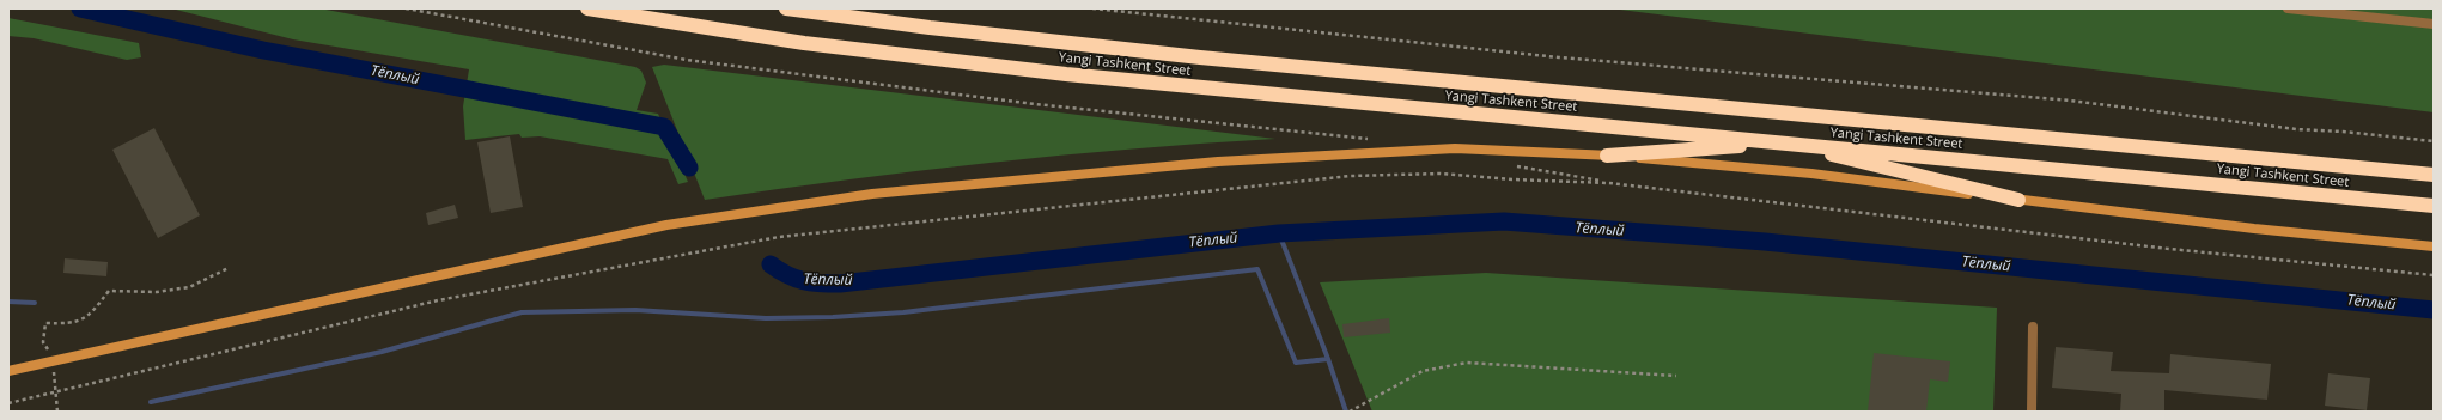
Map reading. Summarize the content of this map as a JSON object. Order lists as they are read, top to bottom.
{
  "streets": {
    "highway": ["Yangi Tashkent Street"]
  },
  "water": ["Тёплый"]
}
